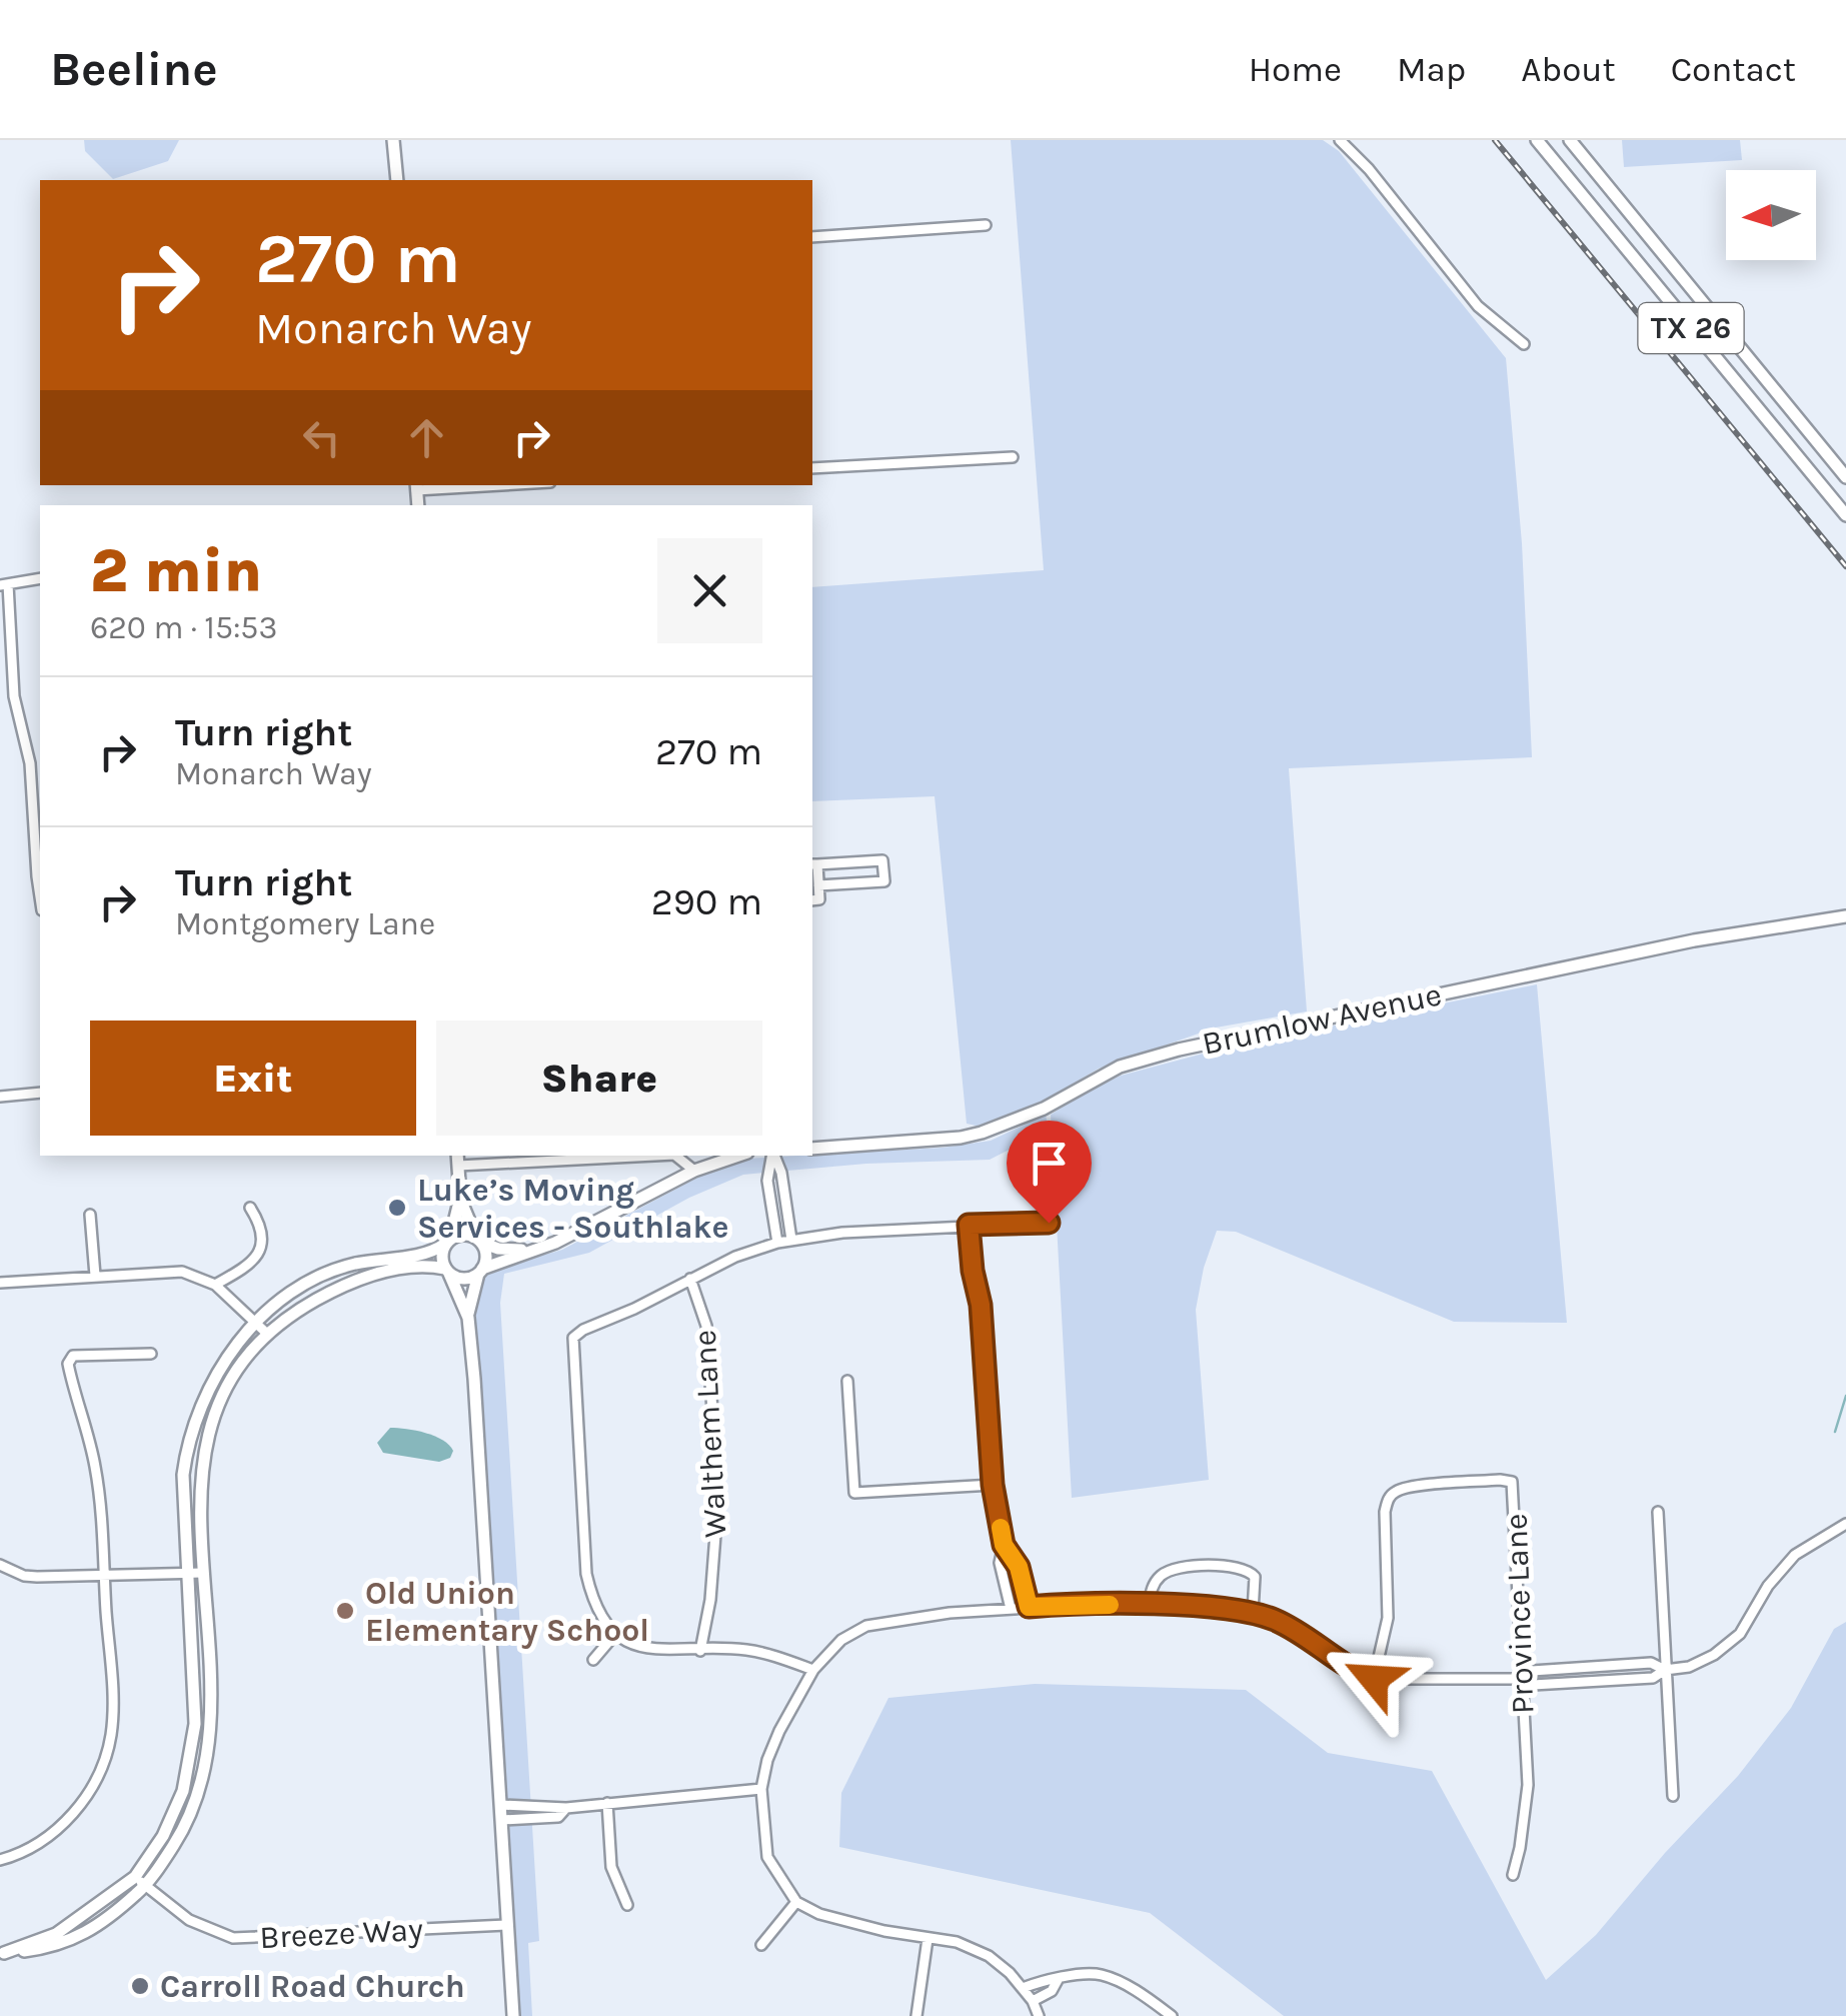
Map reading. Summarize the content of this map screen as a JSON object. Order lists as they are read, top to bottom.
{
  "streets": {
    "main road": ["TX 26", "Brumlow Avenue"],
    "street": ["Walthem Lane", "Province Lane", "Breeze Way"]
  },
  "places": ["Luke’s Moving Services - Southlake", "Old Union Elementary School", "Carroll Road Church"],
  "north": "left",
  "page": {
    "header": "Beeline",
    "nav": [
      "Home",
      "Map",
      "About",
      "Contact"
    ],
    "turn": ["270 m", "Monarch Way"],
    "heading": ["2 min", "620 m · 15:53"],
    "list": [
      {
        "name": "Turn right",
        "note": "Monarch Way",
        "value": "270 m"
      },
      {
        "name": "Turn right",
        "note": "Montgomery Lane",
        "value": "290 m"
      }
    ],
    "buttons": ["Exit", "Share"]
  }
}
